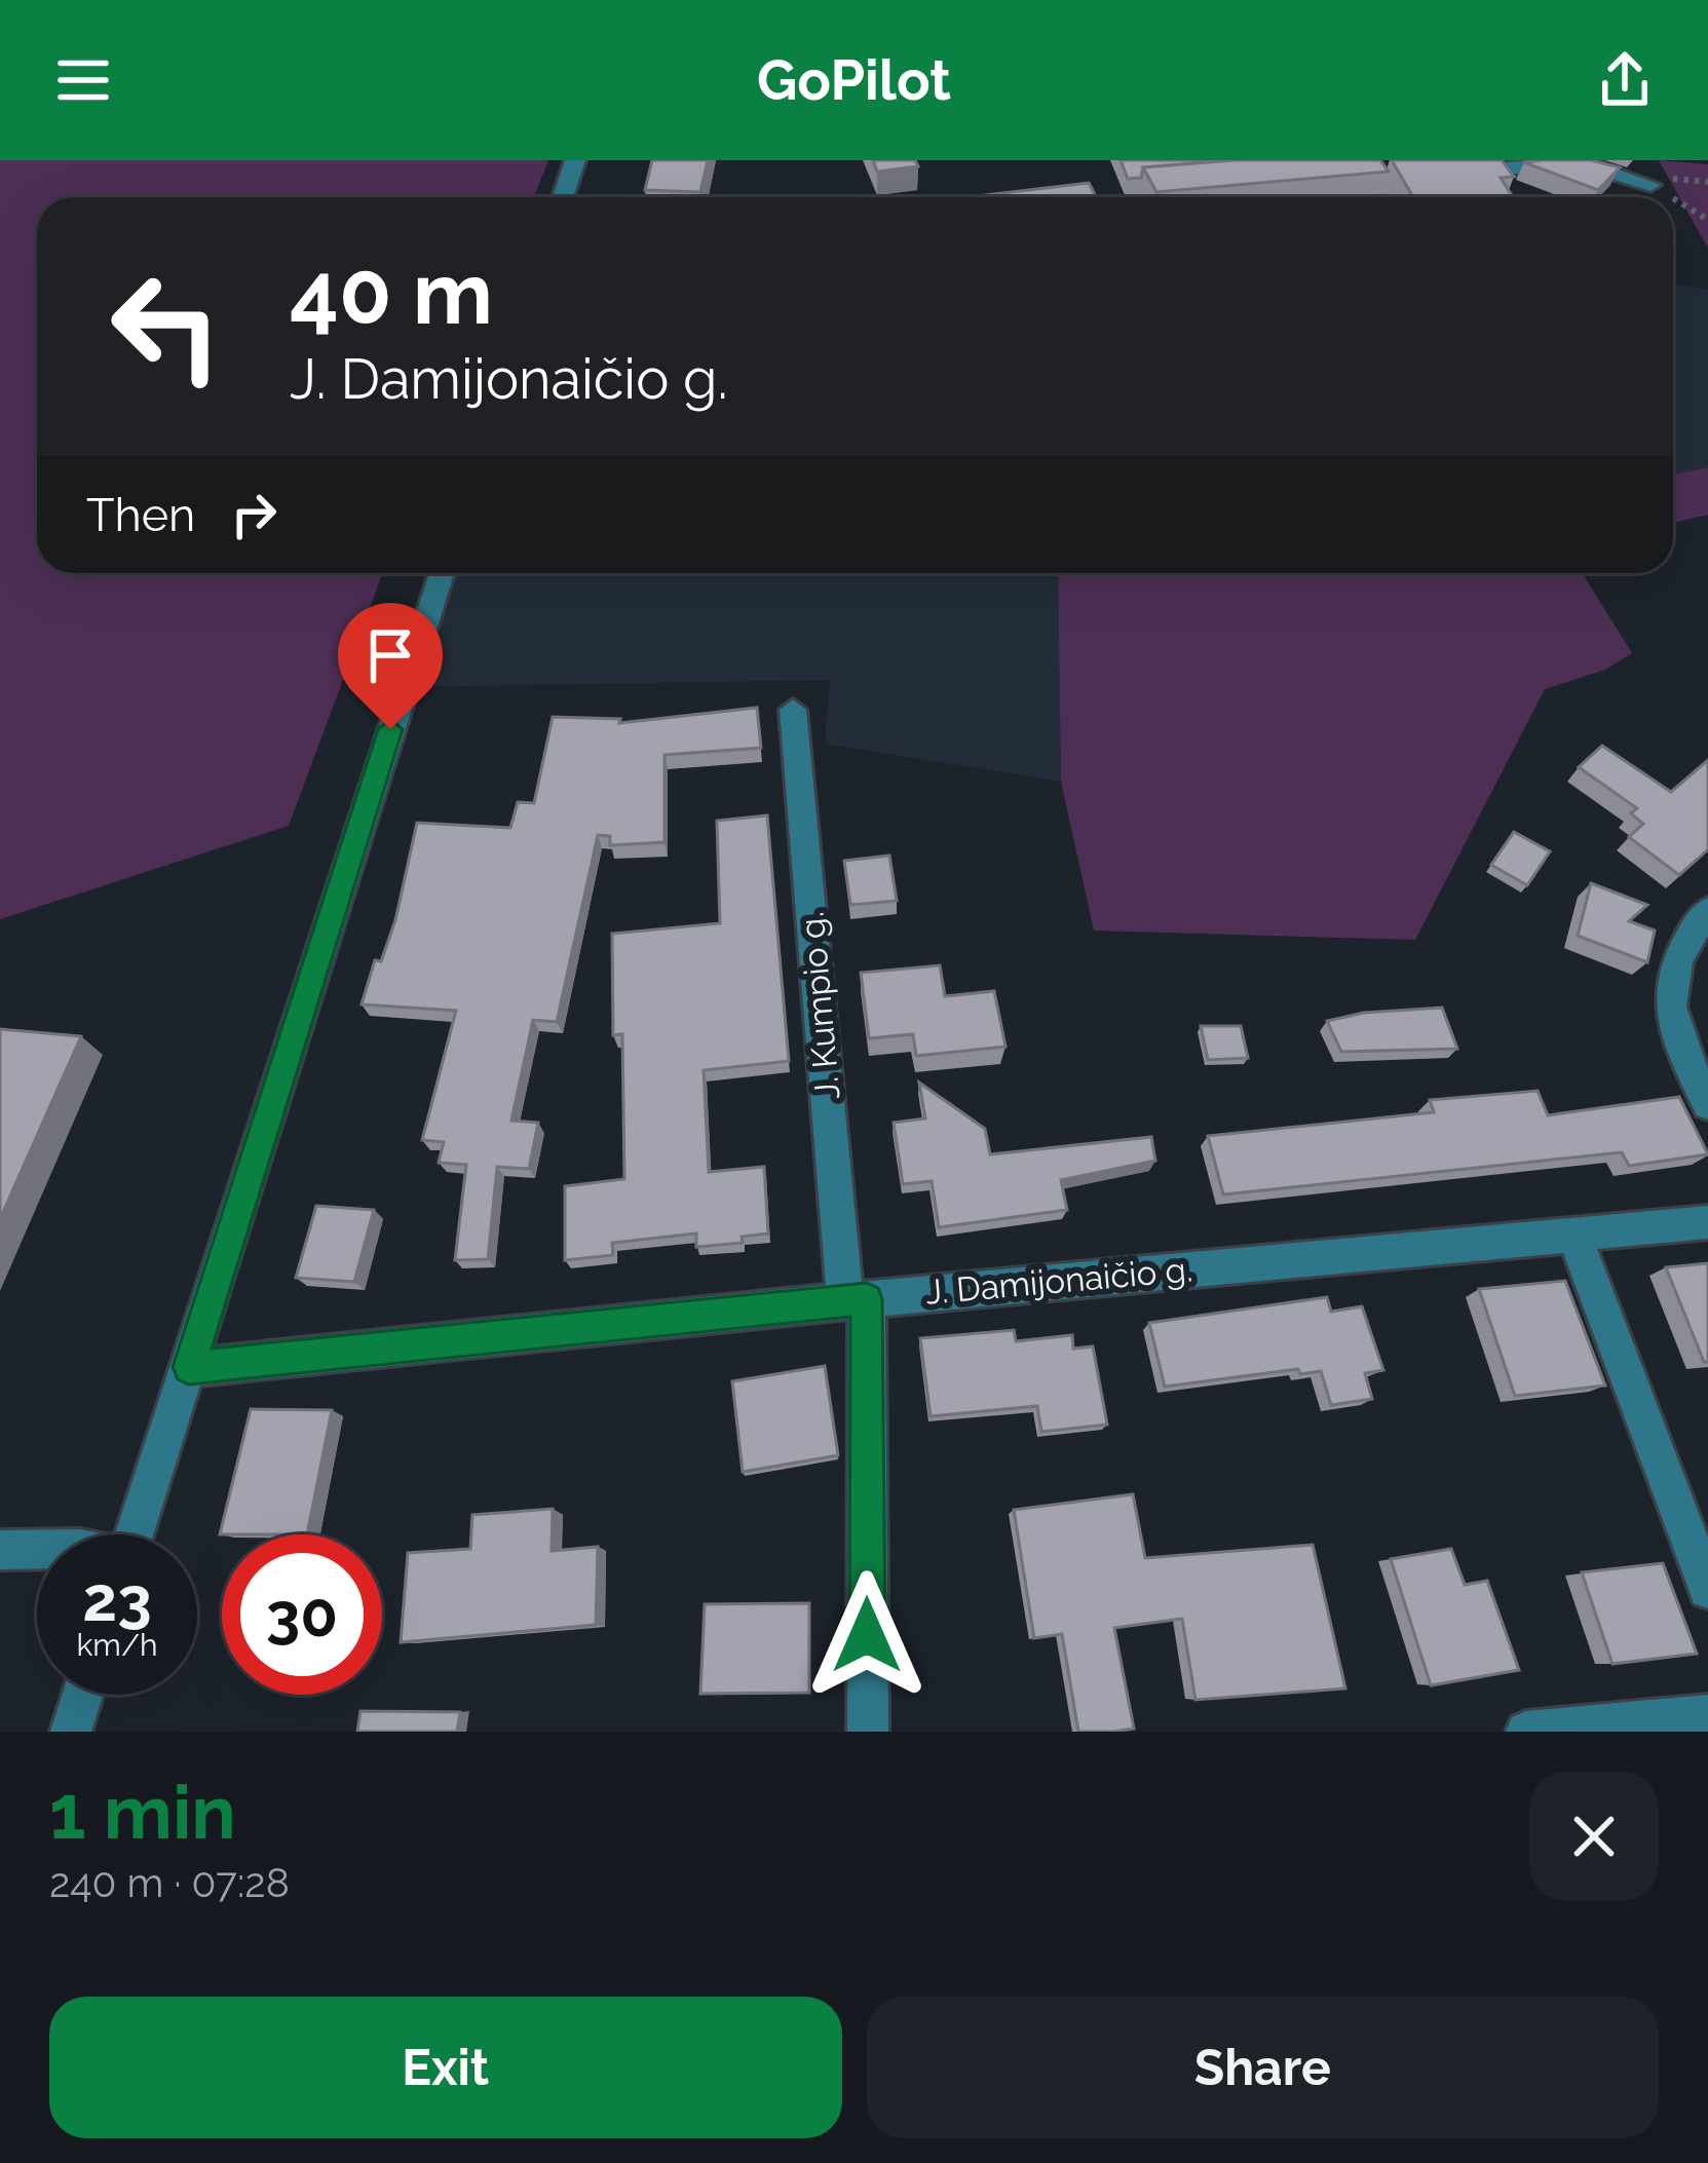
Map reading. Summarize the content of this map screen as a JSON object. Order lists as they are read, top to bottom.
{
  "streets": {
    "street": ["J. Kumpio g.", "J. Damijonaičio g."]
  },
  "crossings": [
    ["J. Kumpio g.", "J. Damijonaičio g."]
  ],
  "page": {
    "header": "GoPilot",
    "turn": ["40 m", "J. Damijonaičio g."],
    "then": "Then",
    "speed": "23 km/h",
    "limit": "30",
    "heading": ["1 min", "240 m · 07:28"],
    "buttons": ["Exit", "Share"]
  }
}
